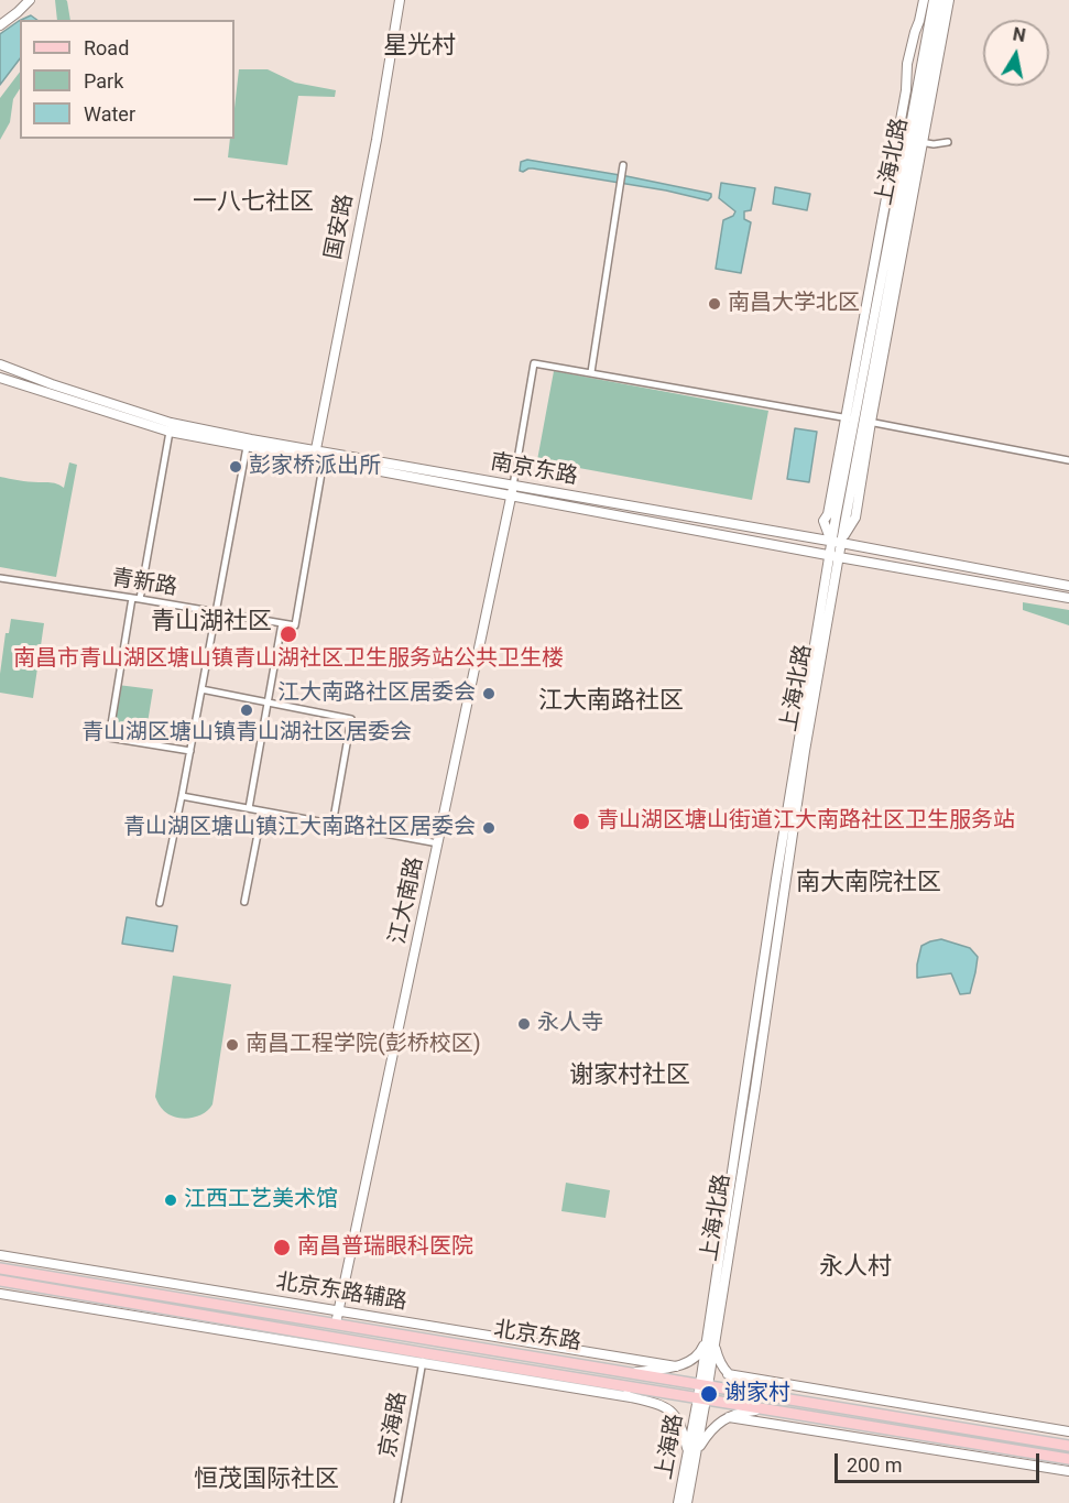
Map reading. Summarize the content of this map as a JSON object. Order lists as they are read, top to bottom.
{
  "streets": {
    "main road": [
      "上海北路",
      "国安路",
      "南京东路",
      "江大南路",
      "北京东路辅路",
      "北京东路",
      "上海路"
    ],
    "street": ["青新路", "京海路"]
  },
  "crossings": [
    ["上海北路", "南京东路"],
    ["上海北路", "北京东路"],
    ["上海北路", "上海路"],
    ["国安路", "南京东路"],
    ["南京东路", "江大南路"],
    ["江大南路", "北京东路辅路"],
    ["江大南路", "北京东路"],
    ["北京东路", "京海路"],
    ["北京东路", "上海路"]
  ],
  "districts": [
    "星光村",
    "一八七社区",
    "青山湖社区",
    "江大南路社区",
    "南大南院社区",
    "谢家村社区",
    "永人村",
    "恒茂国际社区"
  ],
  "places": [
    "南昌大学北区",
    "彭家桥派出所",
    "南昌市青山湖区塘山镇青山湖社区卫生服务站公共卫生楼",
    "江大南路社区居委会",
    "青山湖区塘山镇青山湖社区居委会",
    "青山湖区塘山街道江大南路社区卫生服务站",
    "青山湖区塘山镇江大南路社区居委会",
    "永人寺",
    "南昌工程学院(彭桥校区)",
    "江西工艺美术馆",
    "南昌普瑞眼科医院",
    "谢家村"
  ],
  "legend": ["Road", "Park", "Water"],
  "scale_bar": "200 m",
  "north": "top"
}
